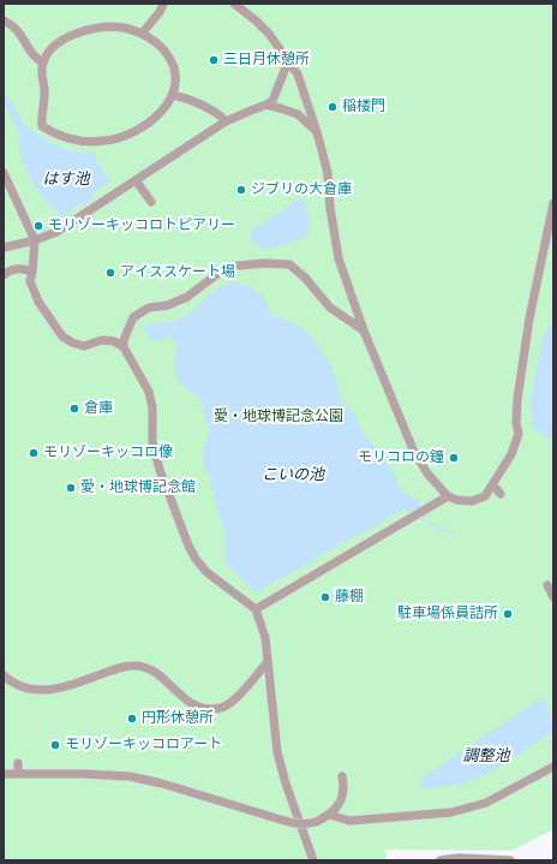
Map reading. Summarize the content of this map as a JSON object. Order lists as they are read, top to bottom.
{
  "water": ["はす池", "こいの池", "調整池"],
  "parks": ["愛・地球博記念公園"],
  "places": [
    "三日月休憩所",
    "稲楼門",
    "ジブリの大倉庫",
    "モリゾーキッコロトピアリー",
    "アイススケート場",
    "倉庫",
    "モリゾーキッコロ像",
    "モリコロの鐘",
    "愛・地球博記念館",
    "藤棚",
    "駐車場係員詰所",
    "円形休憩所",
    "モリゾーキッコロアート"
  ]
}
